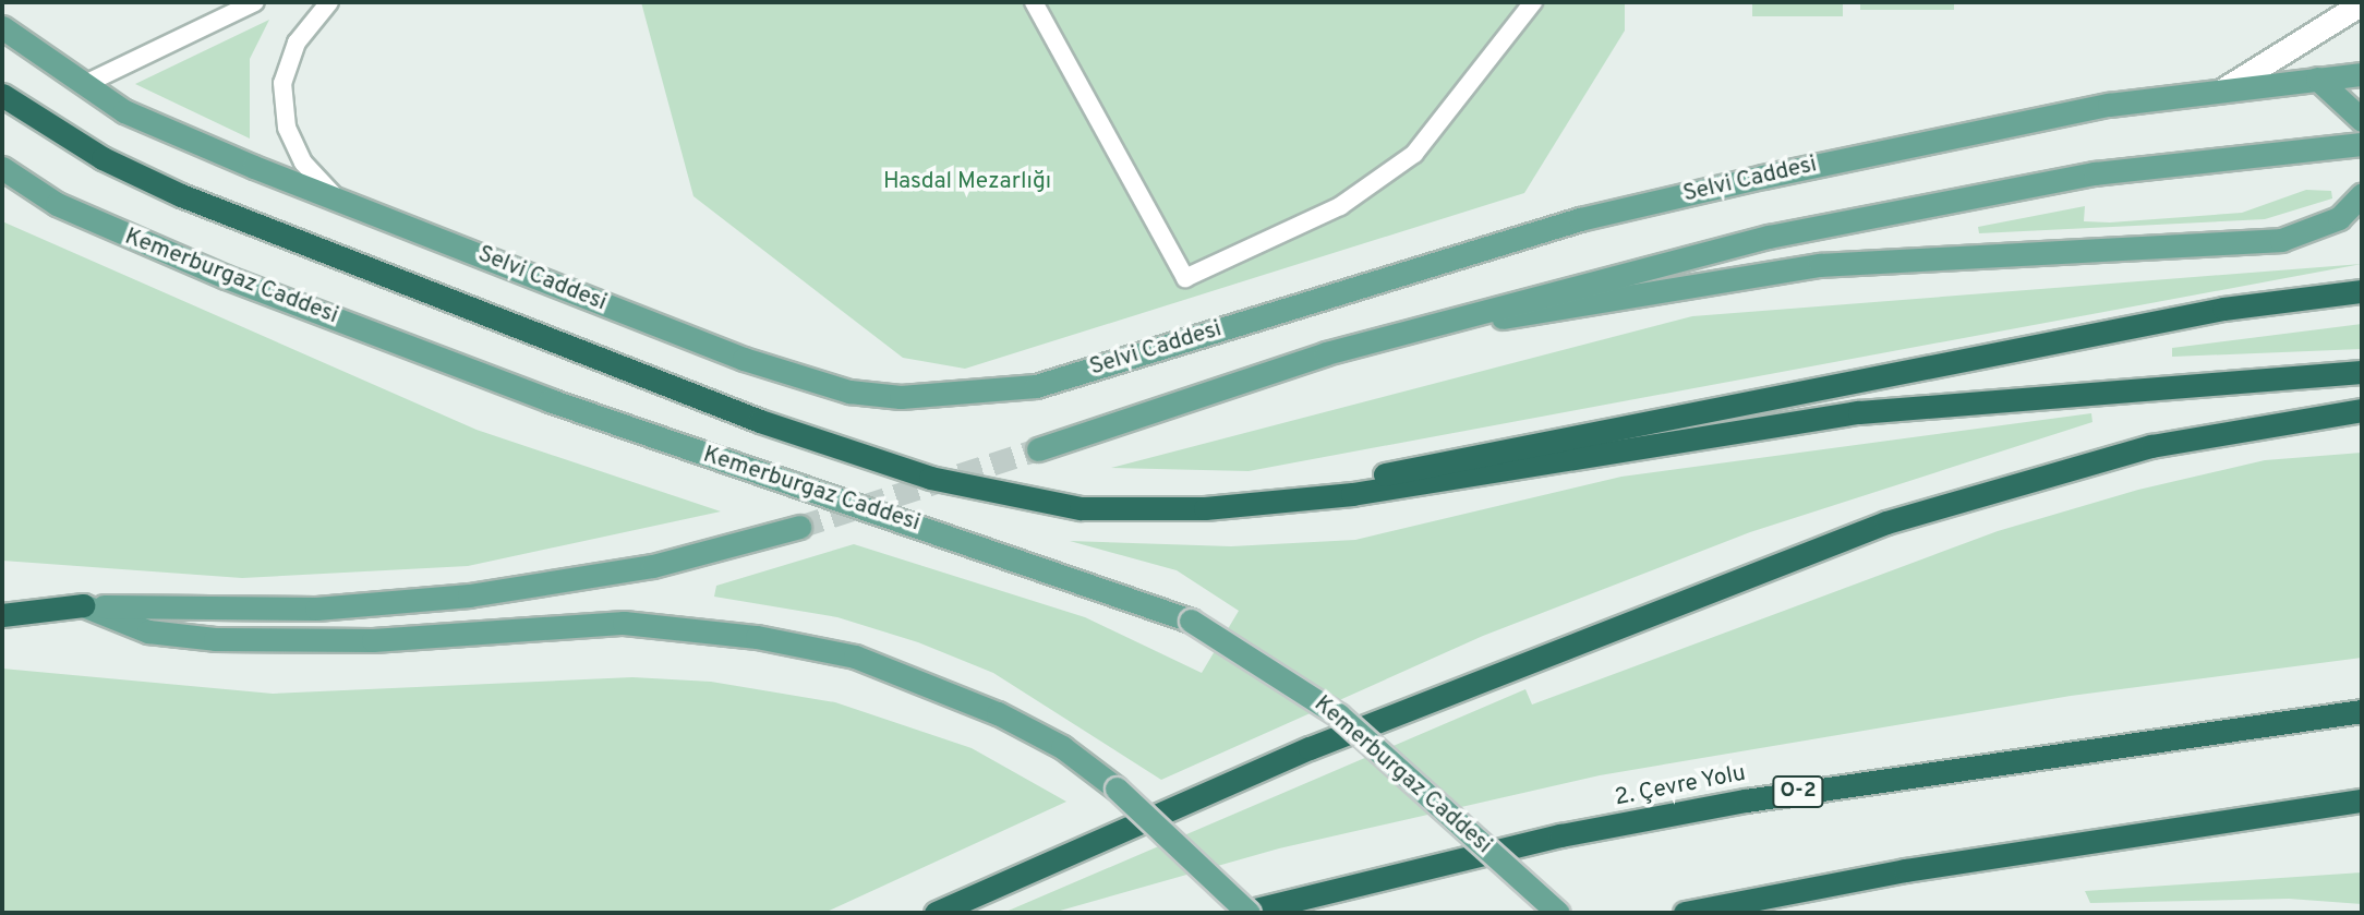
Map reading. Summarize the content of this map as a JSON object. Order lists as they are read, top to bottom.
{
  "streets": {
    "highway": ["2. Çevre Yolu", "O-2"],
    "main road": ["Selvi Caddesi", "Kemerburgaz Caddesi"]
  },
  "parks": ["Hasdal Mezarlığı"]
}
